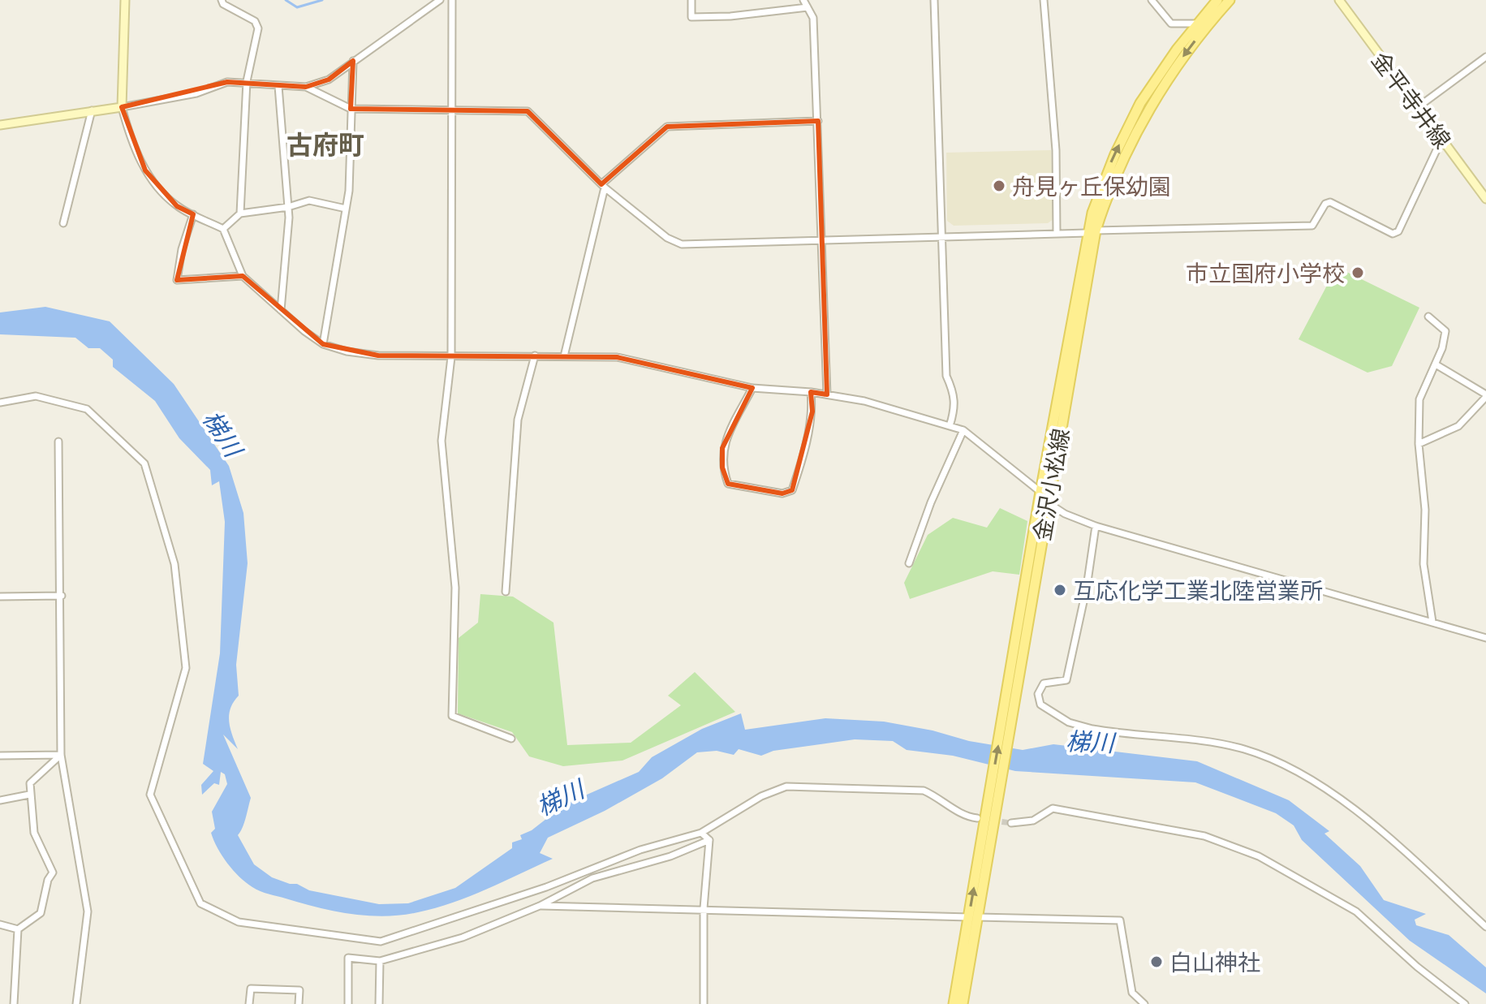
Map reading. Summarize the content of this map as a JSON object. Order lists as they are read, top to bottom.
{
  "streets": {
    "main road": ["金平寺井線", "金沢小松線"]
  },
  "districts": ["古府町"],
  "water": ["梯川"],
  "places": [
    "舟見ヶ丘保幼園",
    "市立国府小学校",
    "互応化学工業北陸営業所",
    "白山神社"
  ]
}
